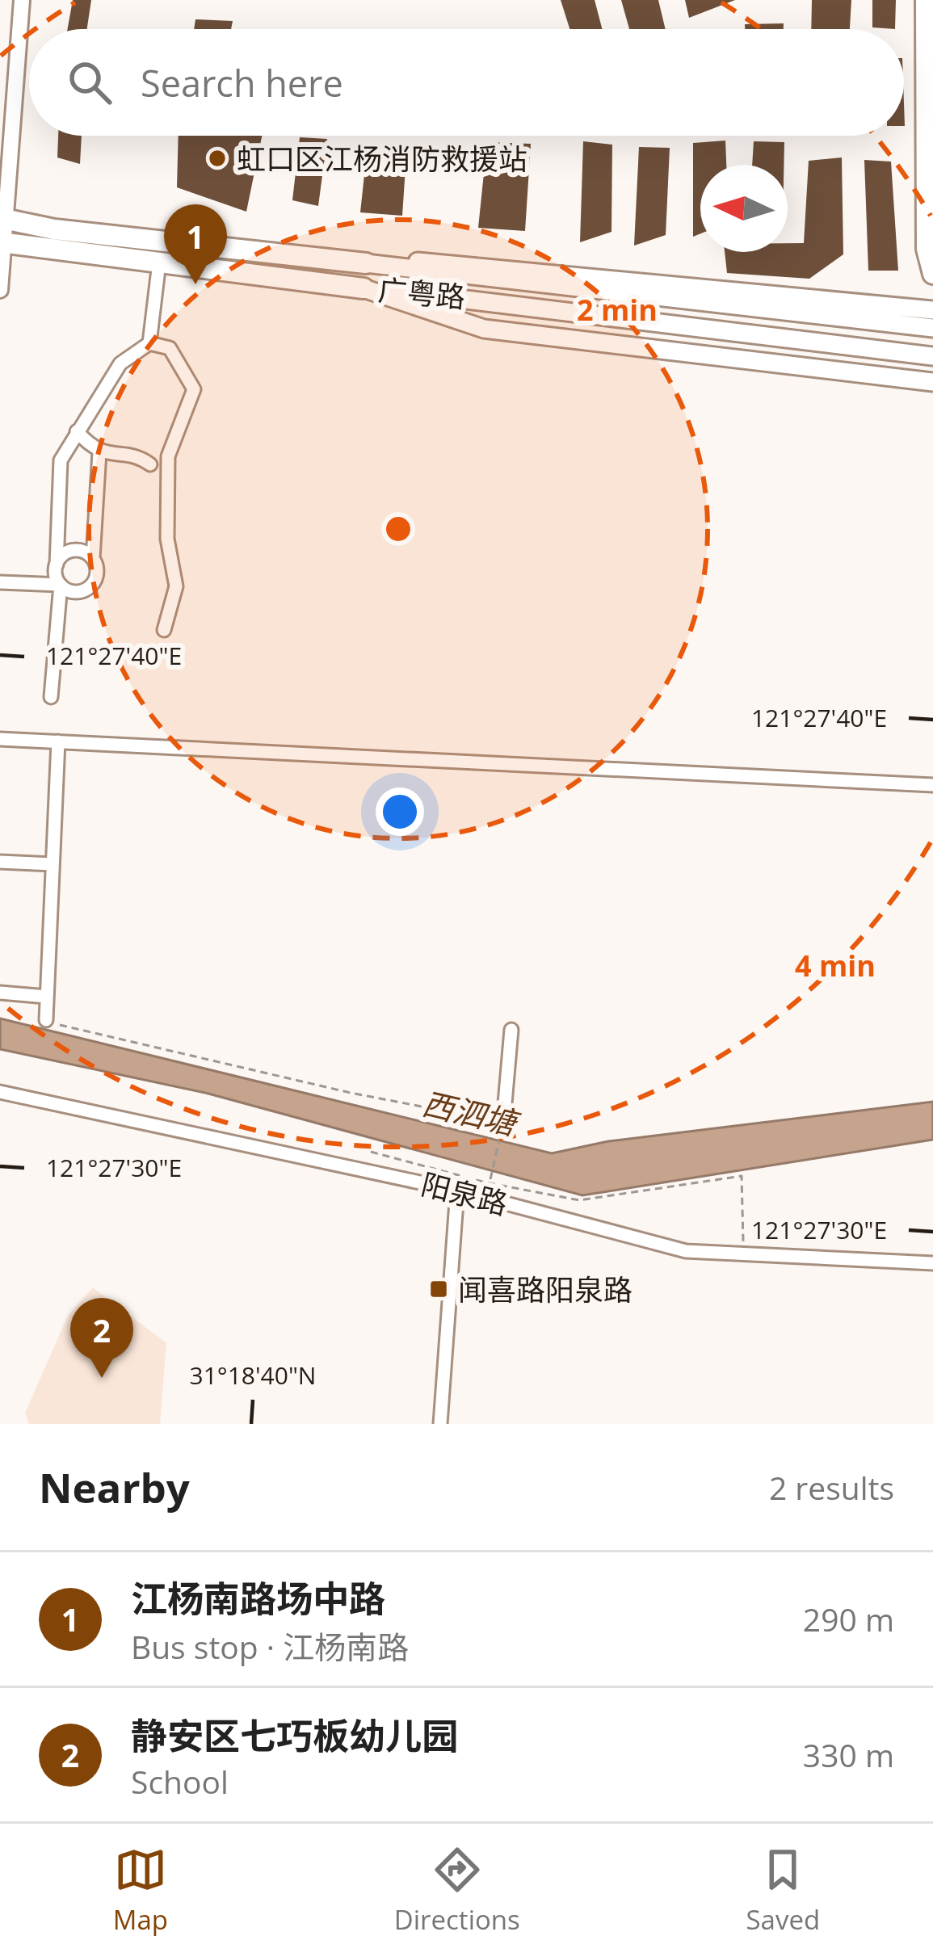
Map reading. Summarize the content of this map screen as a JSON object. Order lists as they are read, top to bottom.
{
  "streets": {
    "main road": ["广粤路"],
    "street": ["阳泉路"]
  },
  "water": ["西泗塘"],
  "places": {
    "other": ["虹口区江杨消防救援站"],
    "transit": ["闻喜路阳泉路"]
  },
  "north": "left",
  "page": {
    "search": "Search here",
    "pins": ["1", "2"],
    "heading": ["Nearby", "2 results"],
    "list": [
      {
        "mark": "1",
        "name": "江杨南路场中路",
        "note": "Bus stop · 江杨南路",
        "value": "290 m"
      },
      {
        "mark": "2",
        "name": "静安区七巧板幼儿园",
        "note": "School",
        "value": "330 m"
      }
    ],
    "nav": ["Map", "Directions", "Saved"]
  },
  "coordinates": ["121°27'40\"E", "121°27'30\"E", "31°18'40\"N"],
  "rings": ["2 min", "4 min"]
}
